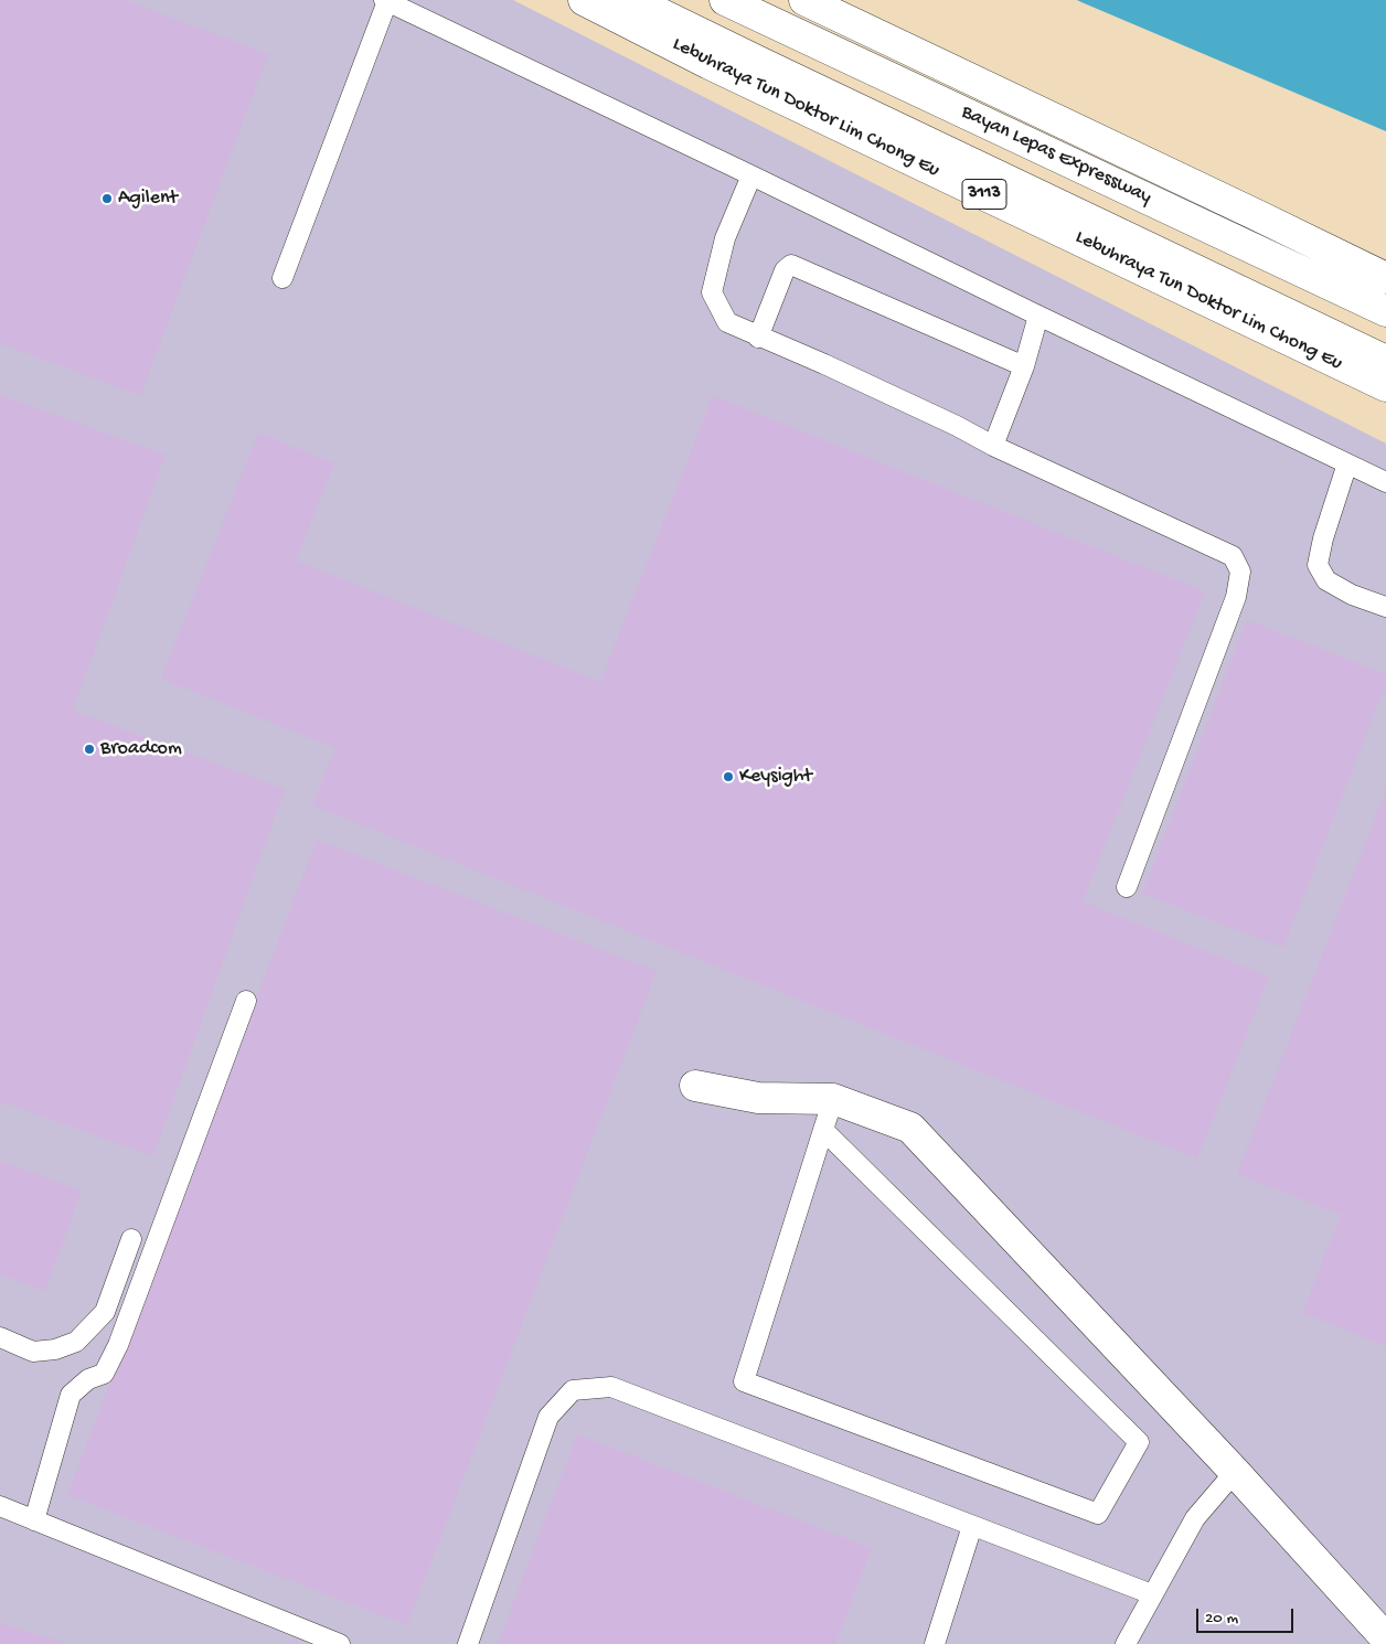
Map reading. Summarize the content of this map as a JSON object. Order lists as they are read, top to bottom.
{
  "streets": {
    "main road": ["Lebuhraya Tun Doktor Lim Chong Eu", "Bayan Lepas Expressway", "3113"]
  },
  "places": ["Agilent", "Broadcom", "Keysight"],
  "scale_bar": "20 m"
}
